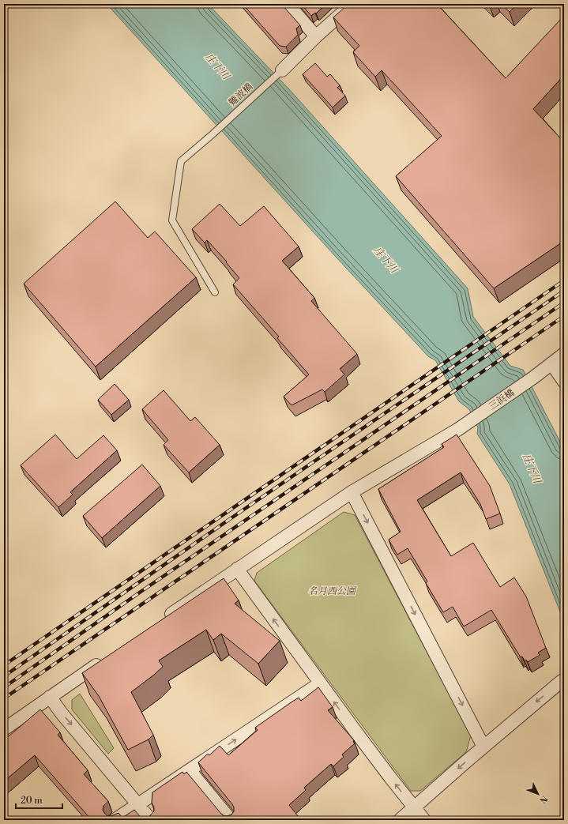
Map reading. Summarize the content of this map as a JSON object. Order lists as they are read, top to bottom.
{
  "streets": {
    "street": ["三浜橋"],
    "lane": ["難波橋"]
  },
  "water": ["庄下川"],
  "parks": ["名月西公園"],
  "scale_bar": "20 m",
  "north": "bottom right"
}
